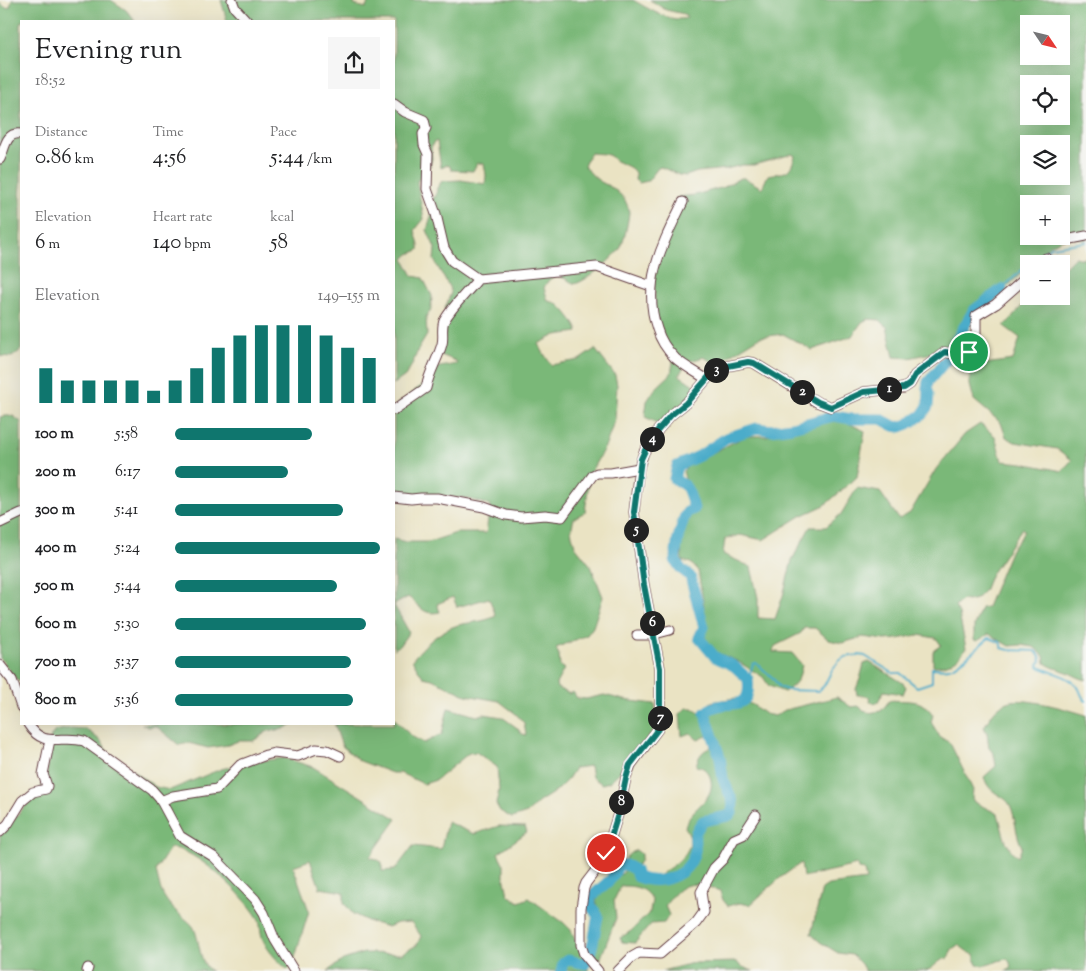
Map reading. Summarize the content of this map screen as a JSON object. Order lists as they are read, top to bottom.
{
  "north": "bottom right",
  "page": {
    "map_buttons": ["+", "−"],
    "heading": ["Evening run", "18:52"],
    "stats": [
      ["Distance", "0.86 km"],
      ["Time", "4:56"],
      ["Pace", "5:44 /km"],
      ["Elevation", "6 m"],
      ["Heart rate", "140 bpm"],
      ["kcal", "58"]
    ],
    "chart": ["Elevation", "149–155 m"],
    "pins": [
      "3",
      "1",
      "2",
      "4",
      "5",
      "6",
      "7",
      "8"
    ],
    "list": [
      {
        "name": "100 m",
        "note": "5:58"
      },
      {
        "name": "200 m",
        "note": "6:17"
      },
      {
        "name": "300 m",
        "note": "5:41"
      },
      {
        "name": "400 m",
        "note": "5:24"
      },
      {
        "name": "500 m",
        "note": "5:44"
      },
      {
        "name": "600 m",
        "note": "5:30"
      },
      {
        "name": "700 m",
        "note": "5:37"
      },
      {
        "name": "800 m",
        "note": "5:36"
      }
    ]
  }
}
